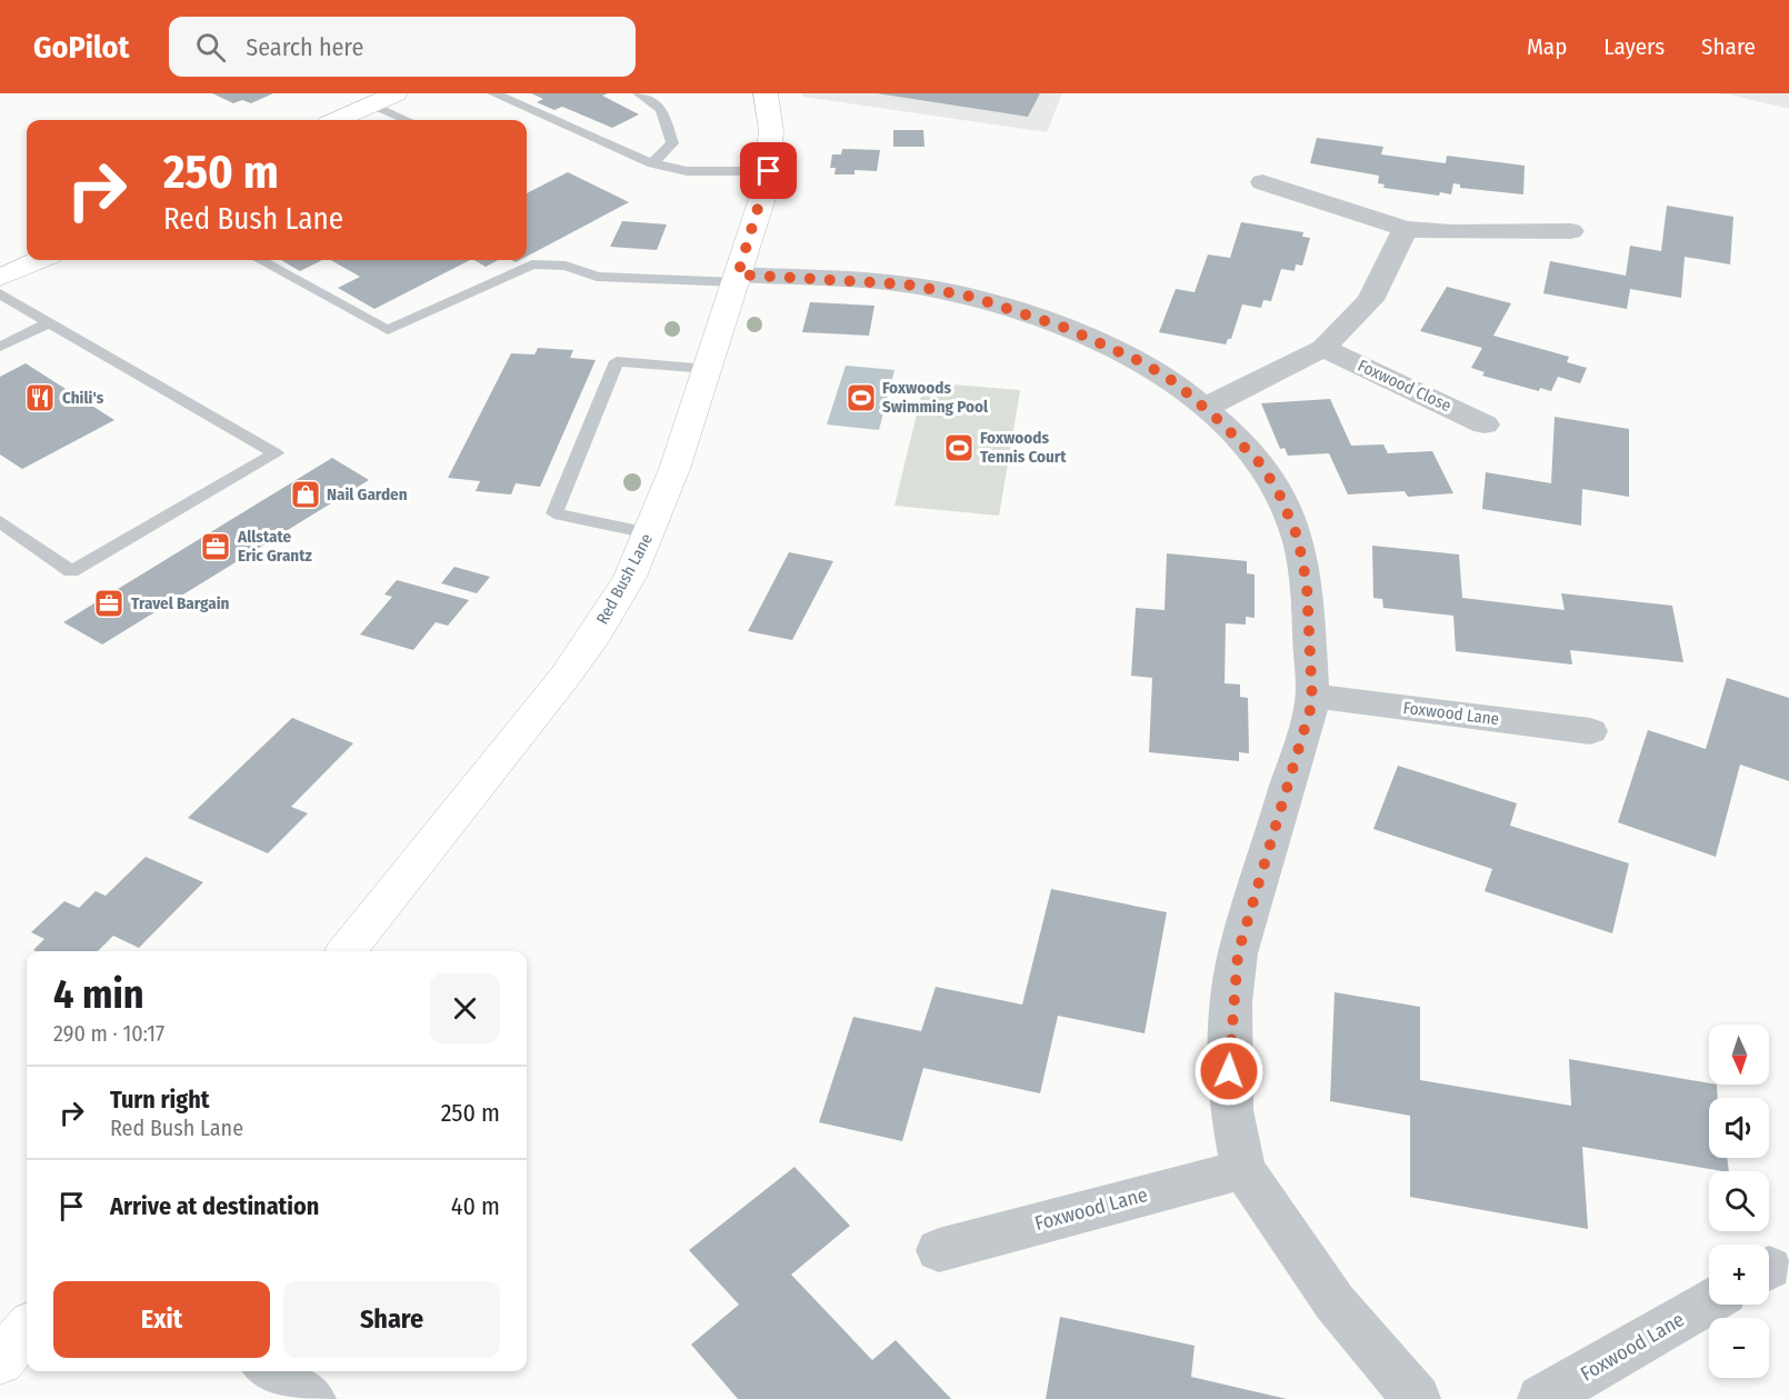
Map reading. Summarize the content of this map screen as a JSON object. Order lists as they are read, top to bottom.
{
  "streets": {
    "street": ["Foxwood Close", "Red Bush Lane", "Foxwood Lane"]
  },
  "places": {
    "restaurant": ["Chili's"],
    "sports": ["Foxwoods Swimming Pool", "Foxwoods Tennis Court"],
    "shop": ["Nail Garden"],
    "office": ["Allstate Eric Grantz", "Travel Bargain"]
  },
  "north": "bottom",
  "page": {
    "header": "GoPilot",
    "search": "Search here",
    "nav": ["Map", "Layers", "Share"],
    "turn": ["250 m", "Red Bush Lane"],
    "heading": ["4 min", "290 m · 10:17"],
    "map_buttons": ["+", "−"],
    "list": [
      {
        "name": "Turn right",
        "note": "Red Bush Lane",
        "value": "250 m"
      },
      {
        "name": "Arrive at destination",
        "value": "40 m"
      }
    ],
    "buttons": ["Exit", "Share"]
  }
}
